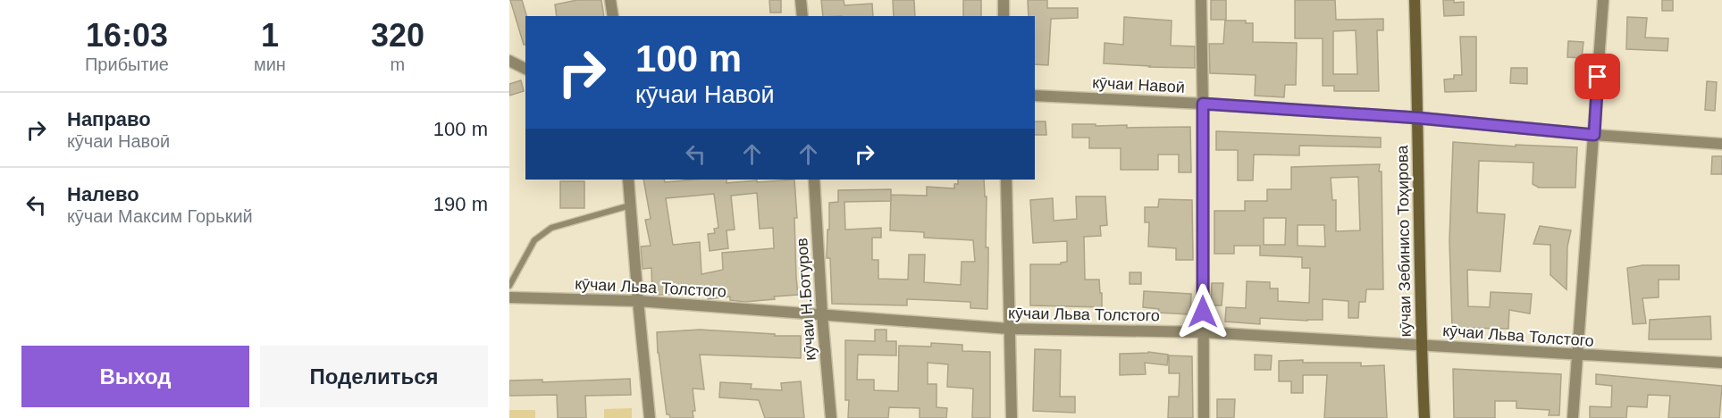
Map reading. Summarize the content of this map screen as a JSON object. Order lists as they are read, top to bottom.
{
  "streets": {
    "main road": ["кӯчаи Зебинисо Тоҳирова"],
    "street": ["кӯчаи Навоӣ", "кӯчаи Льва Толстого", "кӯчаи Н.Ботуров"]
  },
  "crossings": [
    ["кӯчаи Навоӣ", "кӯчаи Зебинисо Тоҳирова"],
    ["кӯчаи Зебинисо Тоҳирова", "кӯчаи Льва Толстого"],
    ["кӯчаи Льва Толстого", "кӯчаи Н.Ботуров"]
  ],
  "page": {
    "eta": [
      "16:03",
      "Прибытие",
      "1",
      "мин",
      "320",
      "m"
    ],
    "turn": ["100 m", "кӯчаи Навоӣ"],
    "list": [
      {
        "name": "Направо",
        "note": "кӯчаи Навоӣ",
        "value": "100 m"
      },
      {
        "name": "Налево",
        "note": "кӯчаи Максим Горький",
        "value": "190 m"
      }
    ],
    "buttons": ["Выход", "Поделиться"]
  }
}
